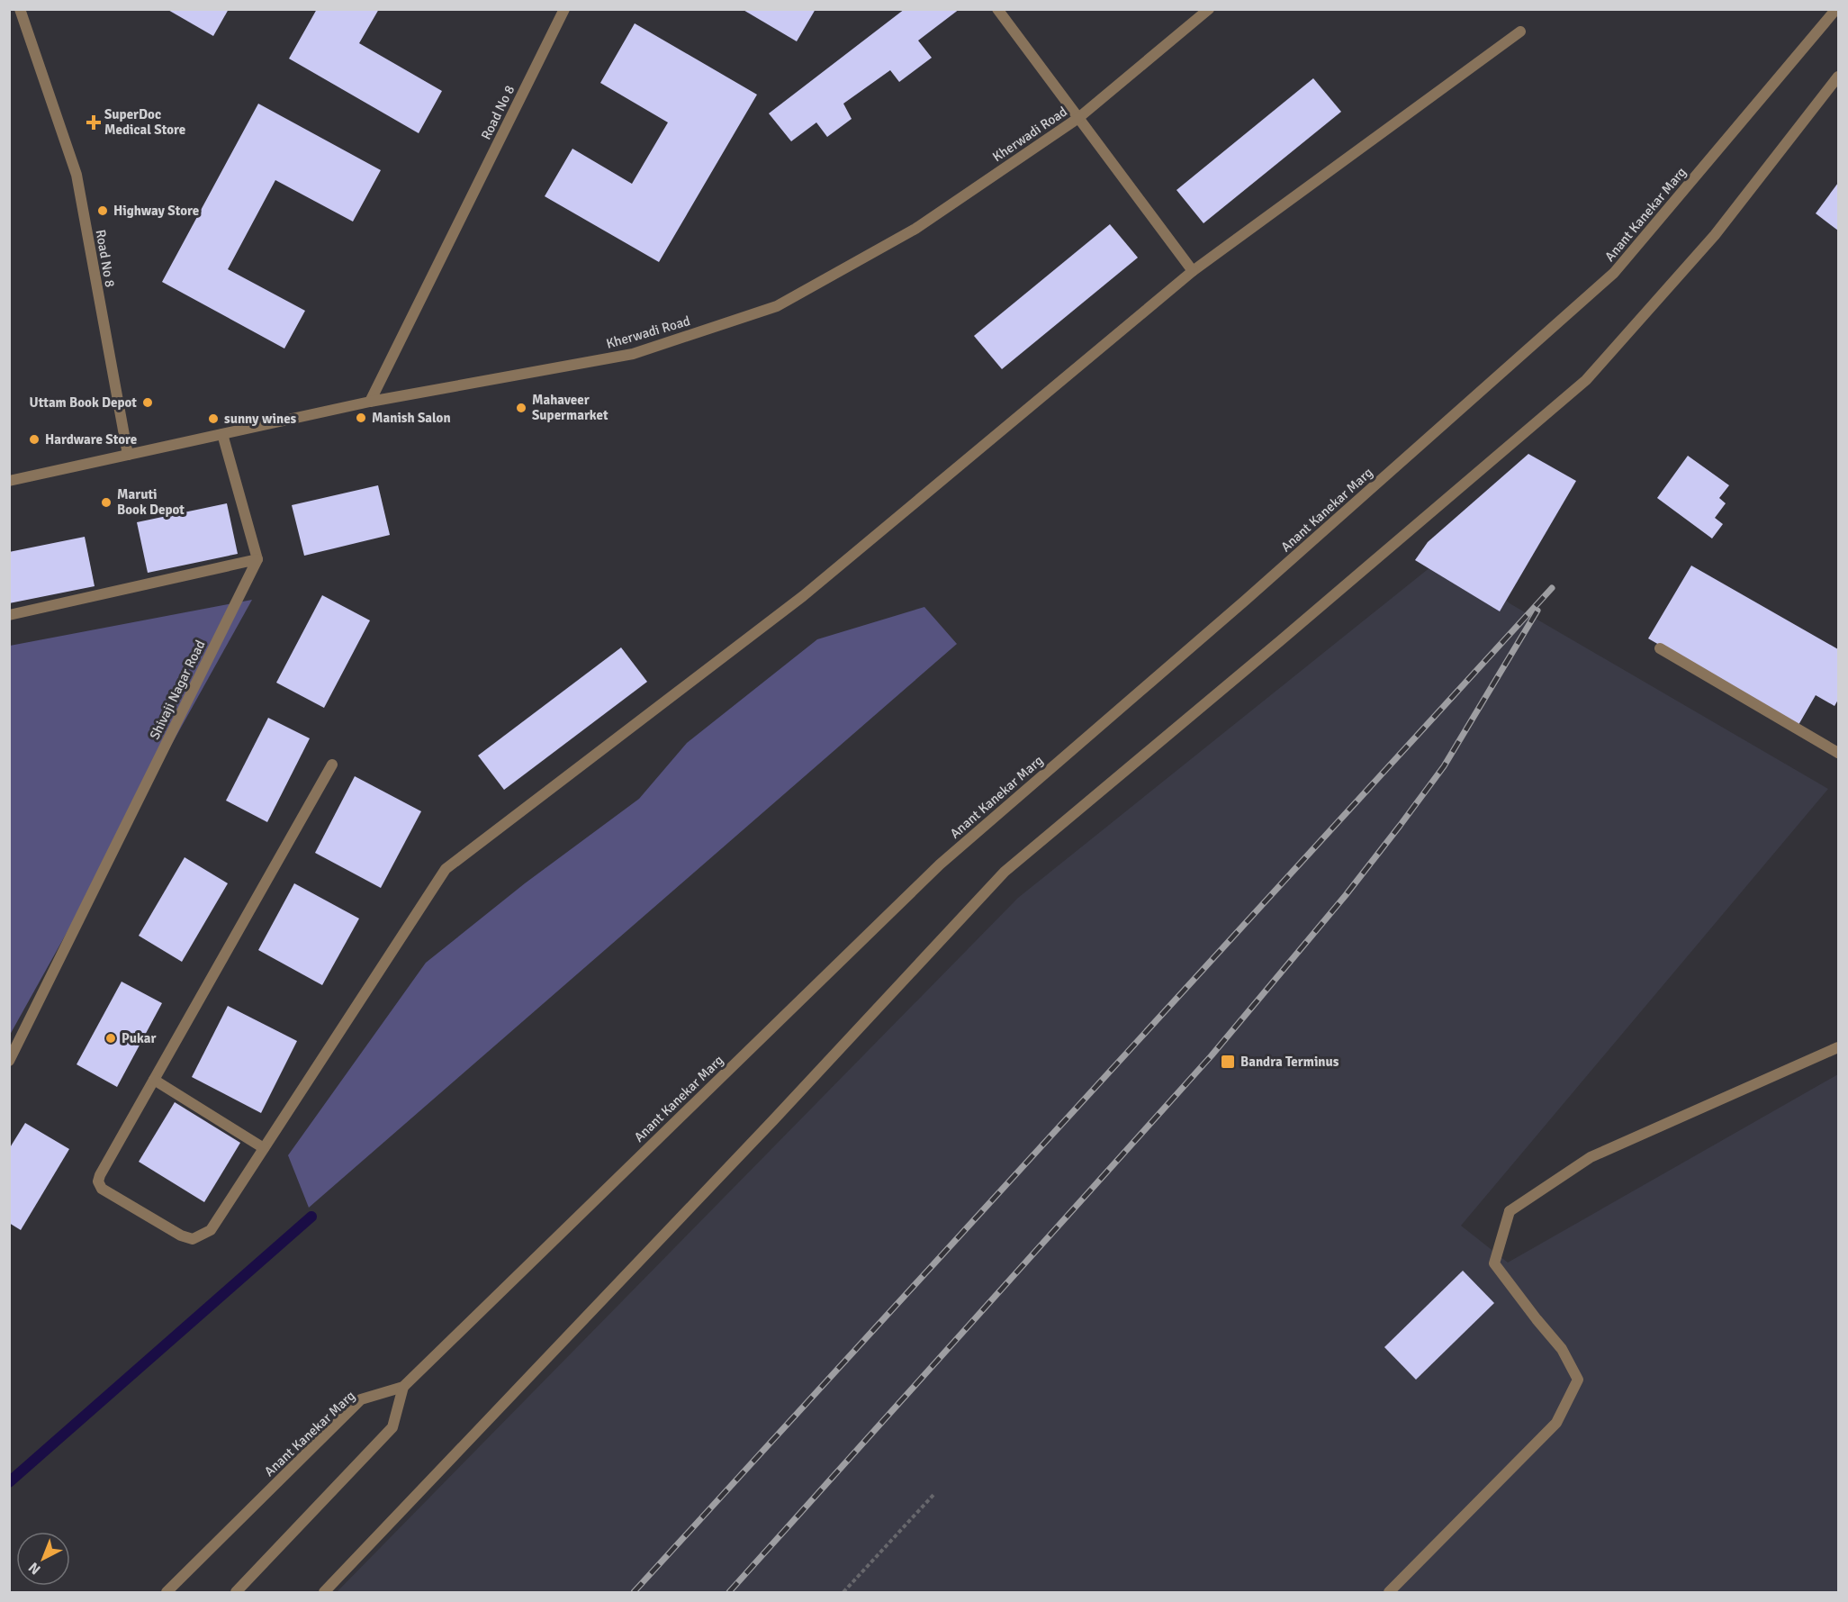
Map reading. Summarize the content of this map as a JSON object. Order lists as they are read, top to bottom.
{
  "streets": {
    "street": [
      "Road No 8",
      "Kherwadi Road",
      "Anant Kanekar Marg",
      "Shivaji Nagar Road"
    ]
  },
  "crossings": [
    ["Road No 8", "Kherwadi Road"]
  ],
  "places": {
    "health": ["SuperDoc Medical Store"],
    "other": [
      "Highway Store",
      "Uttam Book Depot",
      "Mahaveer Supermarket",
      "Manish Salon",
      "sunny wines",
      "Hardware Store",
      "Maruti Book Depot",
      "Pukar"
    ],
    "transit": ["Bandra Terminus"]
  },
  "north": "bottom left"
}
